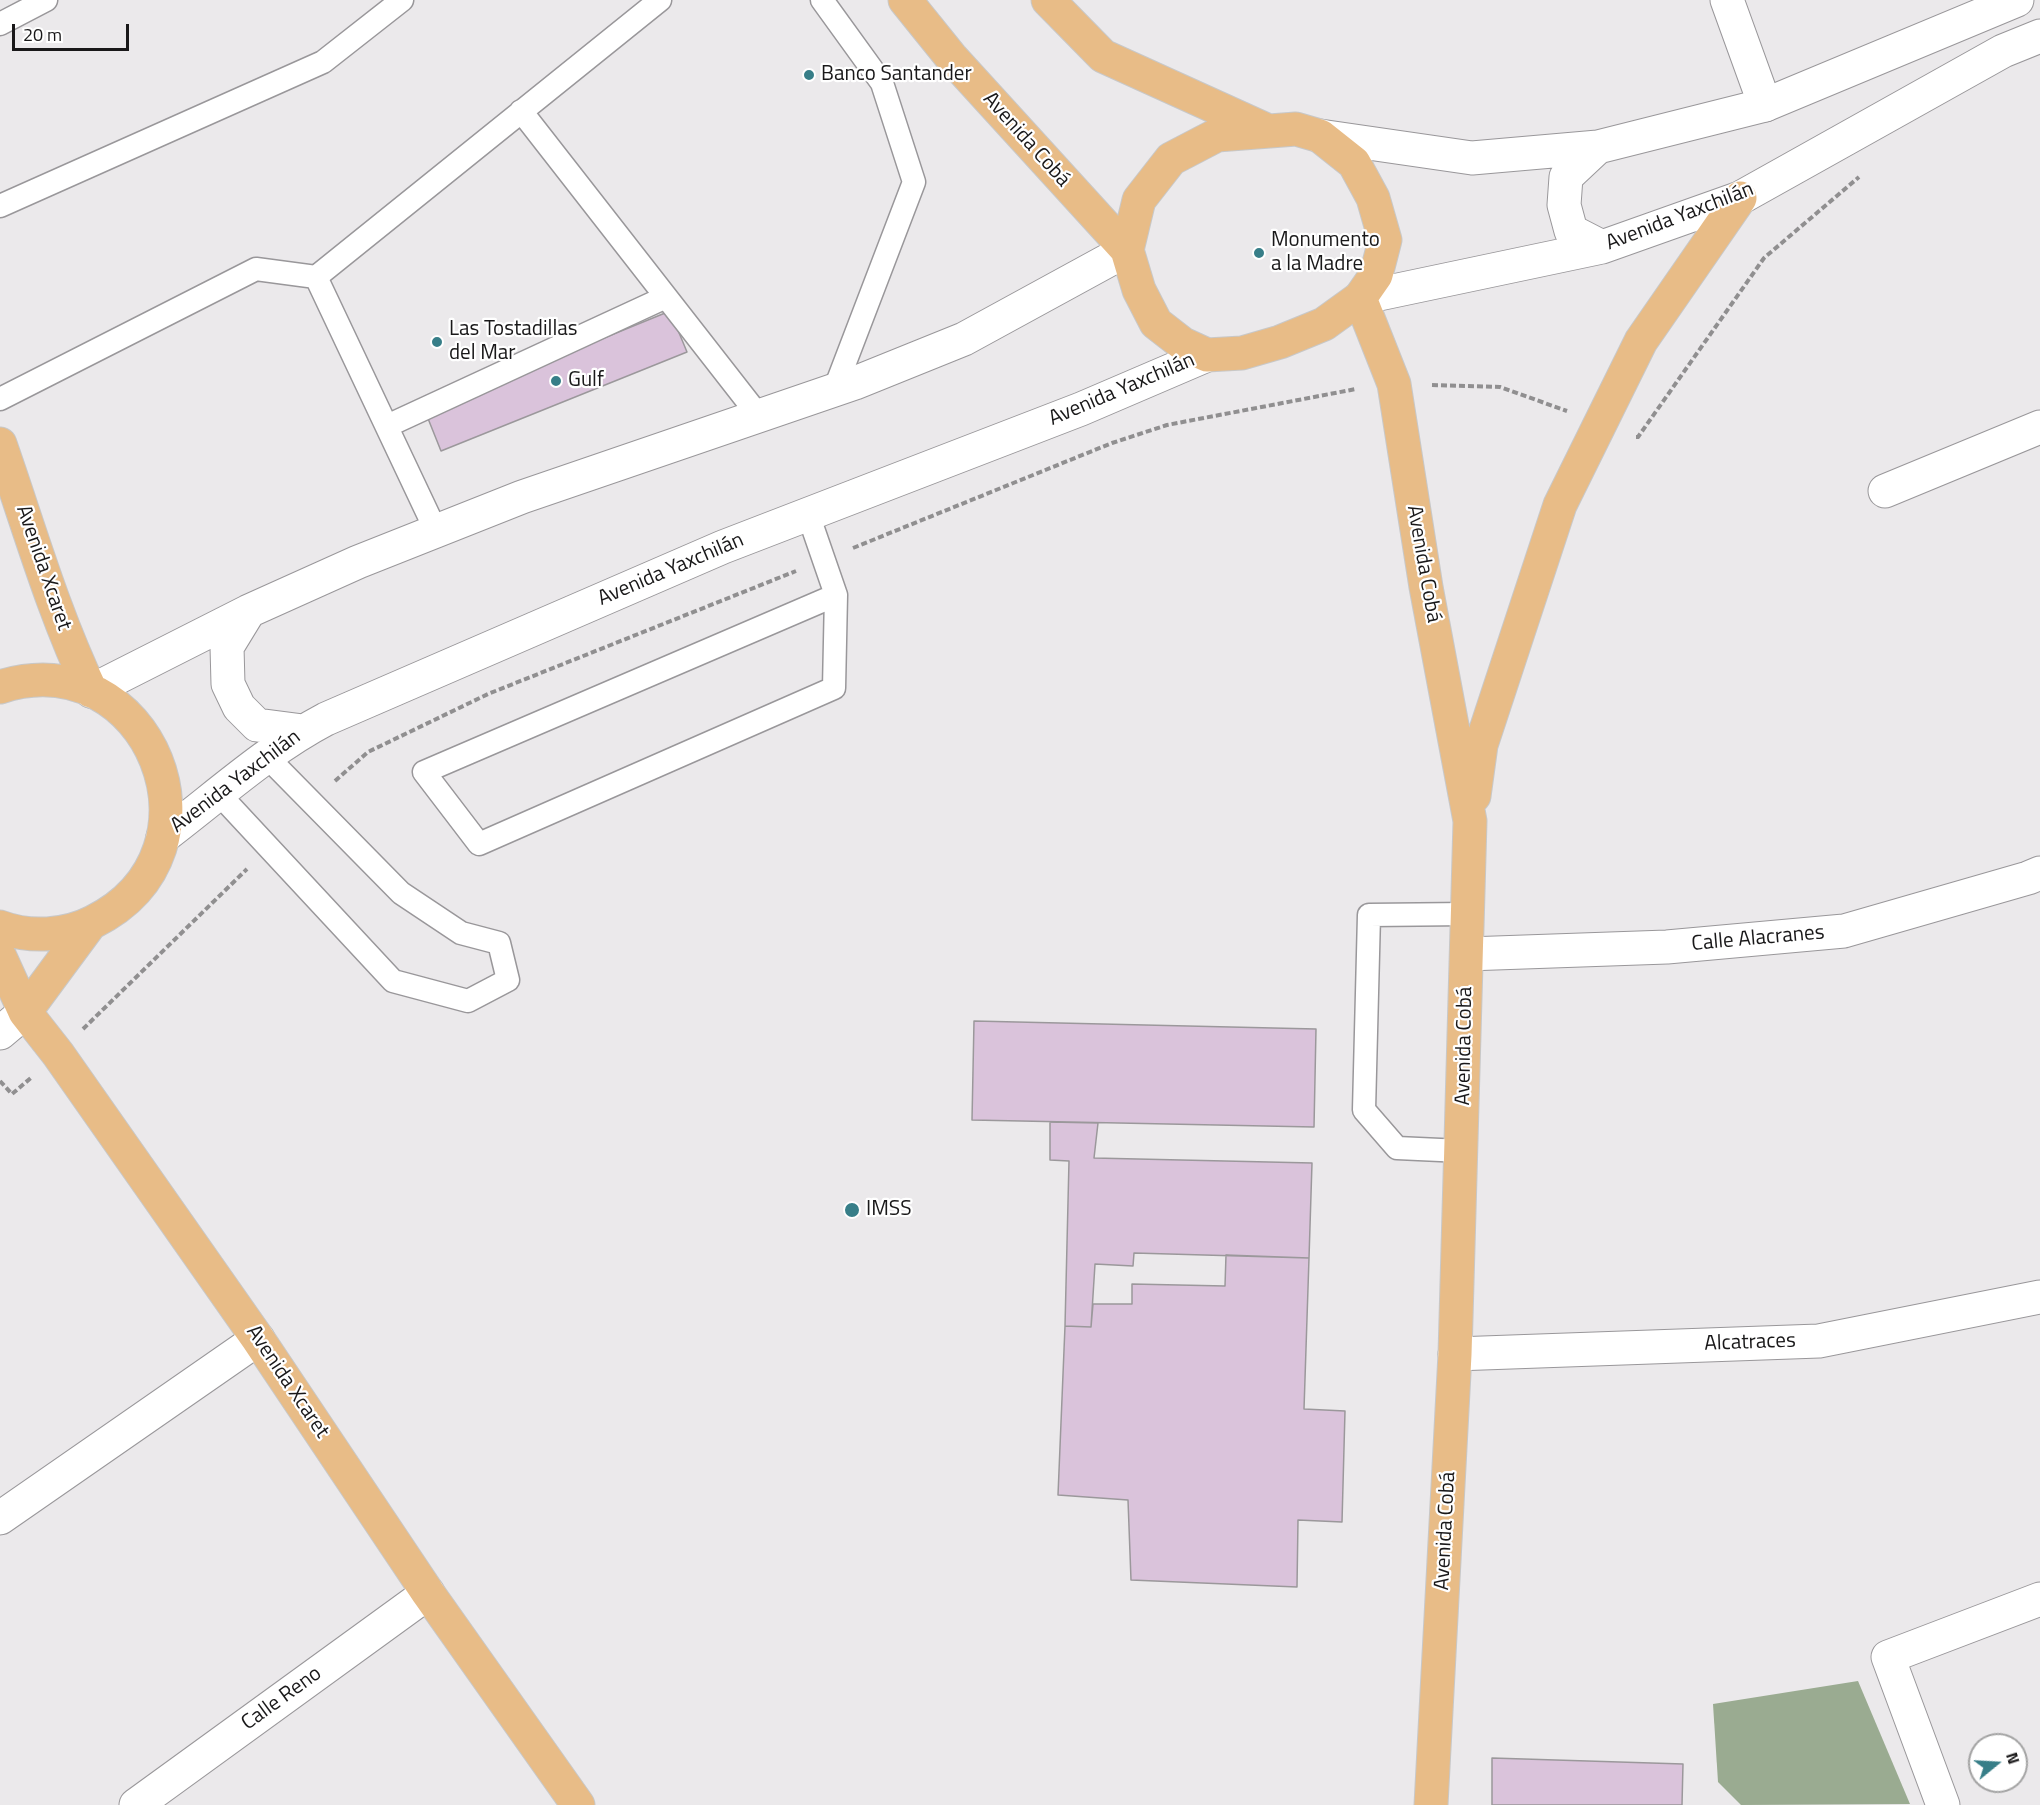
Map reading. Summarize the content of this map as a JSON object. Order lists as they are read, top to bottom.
{
  "streets": {
    "main road": [
      "Avenida Cobá",
      "Avenida Yaxchilán",
      "Avenida Xcaret",
      "Calle Alacranes",
      "Alcatraces",
      "Calle Reno"
    ]
  },
  "crossings": [
    ["Avenida Cobá", "Avenida Yaxchilán"],
    ["Avenida Cobá", "Calle Alacranes"],
    ["Avenida Cobá", "Alcatraces"],
    ["Avenida Xcaret", "Calle Reno"]
  ],
  "places": [
    "Banco Santander",
    "Monumento a la Madre",
    "Las Tostadillas del Mar",
    "Gulf",
    "IMSS"
  ],
  "scale_bar": "20 m",
  "north": "right"
}
